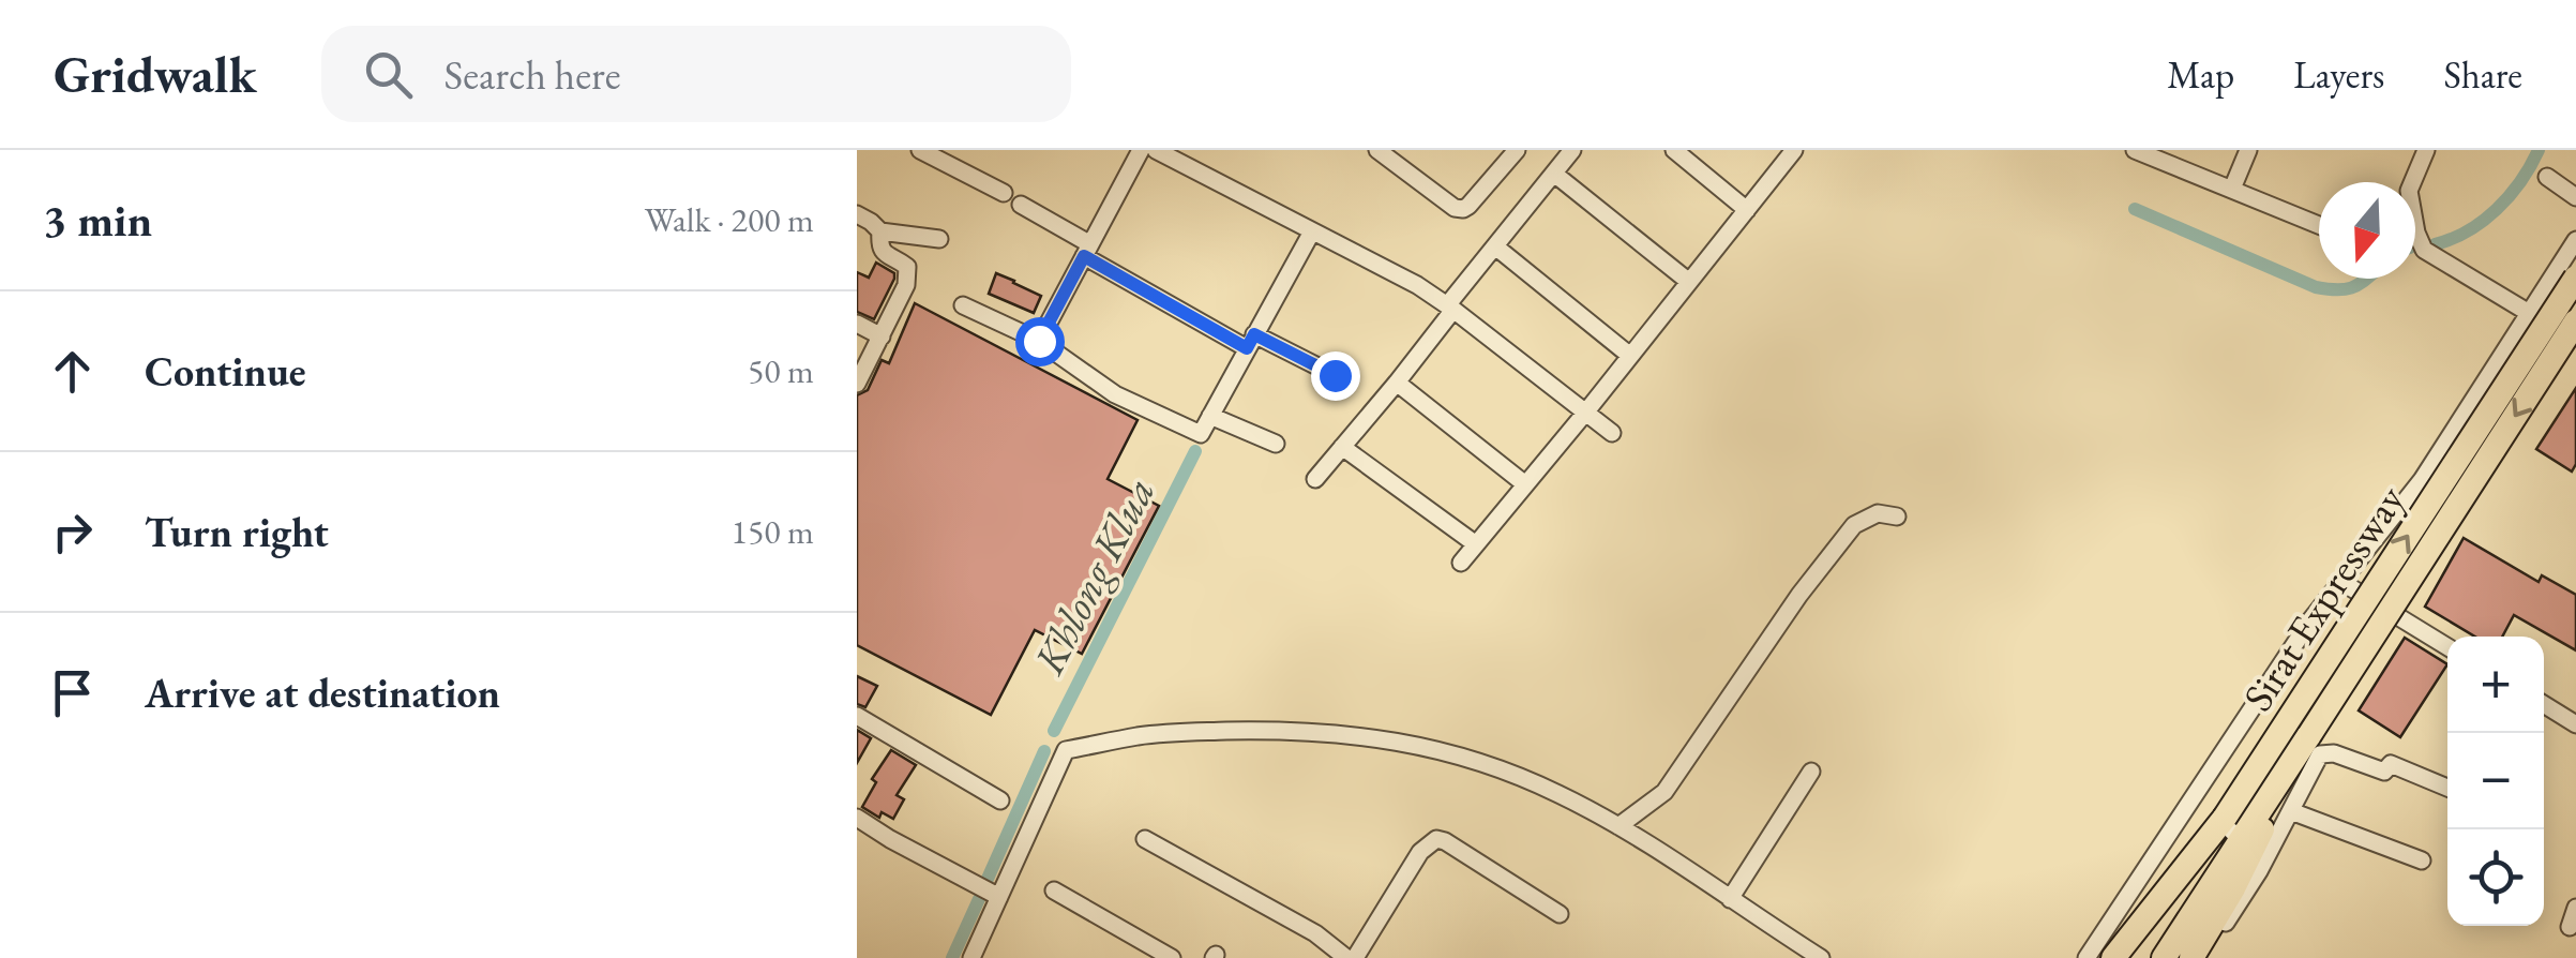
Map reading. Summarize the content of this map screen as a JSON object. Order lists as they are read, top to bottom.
{
  "streets": {
    "highway": ["Sirat Expressway"]
  },
  "water": ["Khlong Klua"],
  "north": "bottom",
  "page": {
    "header": "Gridwalk",
    "search": "Search here",
    "nav": ["Map", "Layers", "Share"],
    "heading": ["3 min", "Walk · 200 m"],
    "list": [
      ["Continue", "50 m"],
      ["Turn right", "150 m"],
      "Arrive at destination"
    ],
    "map_buttons": ["+", "−"]
  }
}
